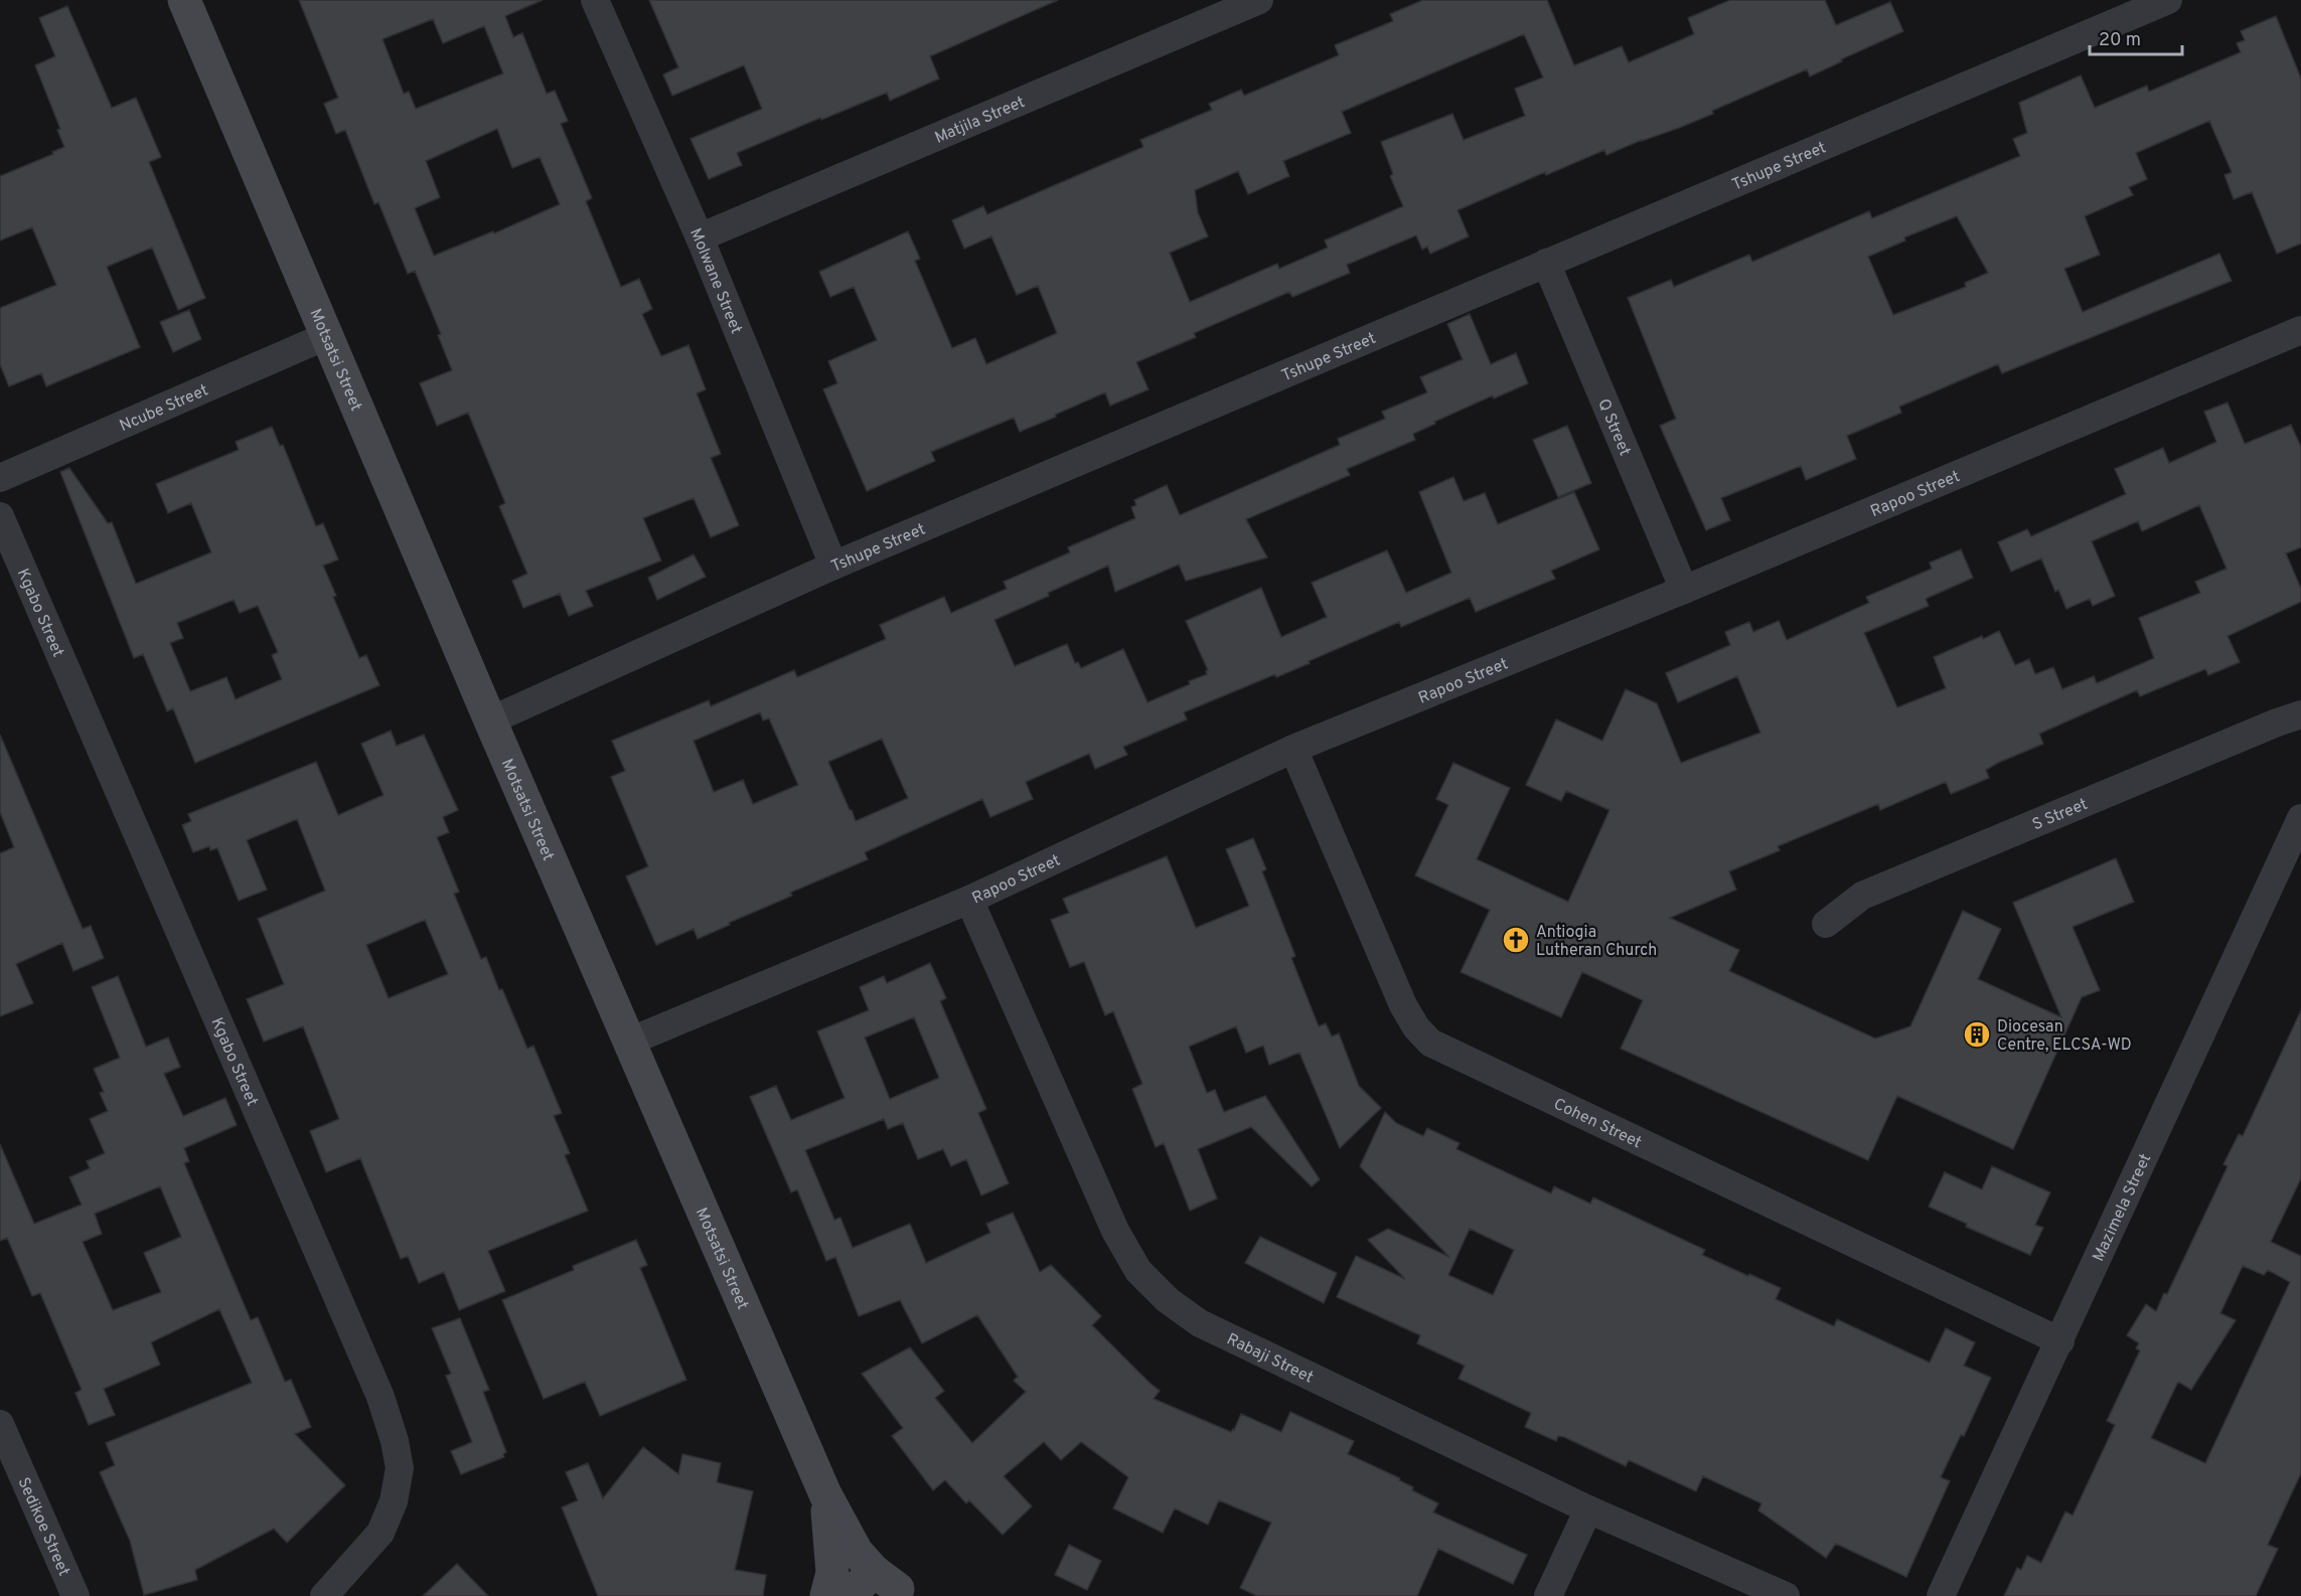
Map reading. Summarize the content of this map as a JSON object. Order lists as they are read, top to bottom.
{
  "streets": {
    "street": [
      "Matjila Street",
      "Tshupe Street",
      "Molwane Street",
      "Motsatsi Street",
      "Ncube Street",
      "Q Street",
      "Rapoo Street",
      "Kgabo Street",
      "S Street",
      "Cohen Street",
      "Mazimela Street",
      "Rabaji Street",
      "Sedikoe Street"
    ]
  },
  "crossings": [
    ["Matjila Street", "Molwane Street"],
    ["Tshupe Street", "Molwane Street"],
    ["Tshupe Street", "Motsatsi Street"],
    ["Tshupe Street", "Q Street"],
    ["Motsatsi Street", "Ncube Street"],
    ["Motsatsi Street", "Rapoo Street"],
    ["Q Street", "Rapoo Street"],
    ["Rapoo Street", "Cohen Street"],
    ["Rapoo Street", "Rabaji Street"],
    ["Cohen Street", "Mazimela Street"]
  ],
  "places": {
    "church": ["Antiogia Lutheran Church"],
    "building": ["Diocesan Centre, ELCSA-WD"]
  },
  "scale_bar": "20 m"
}
